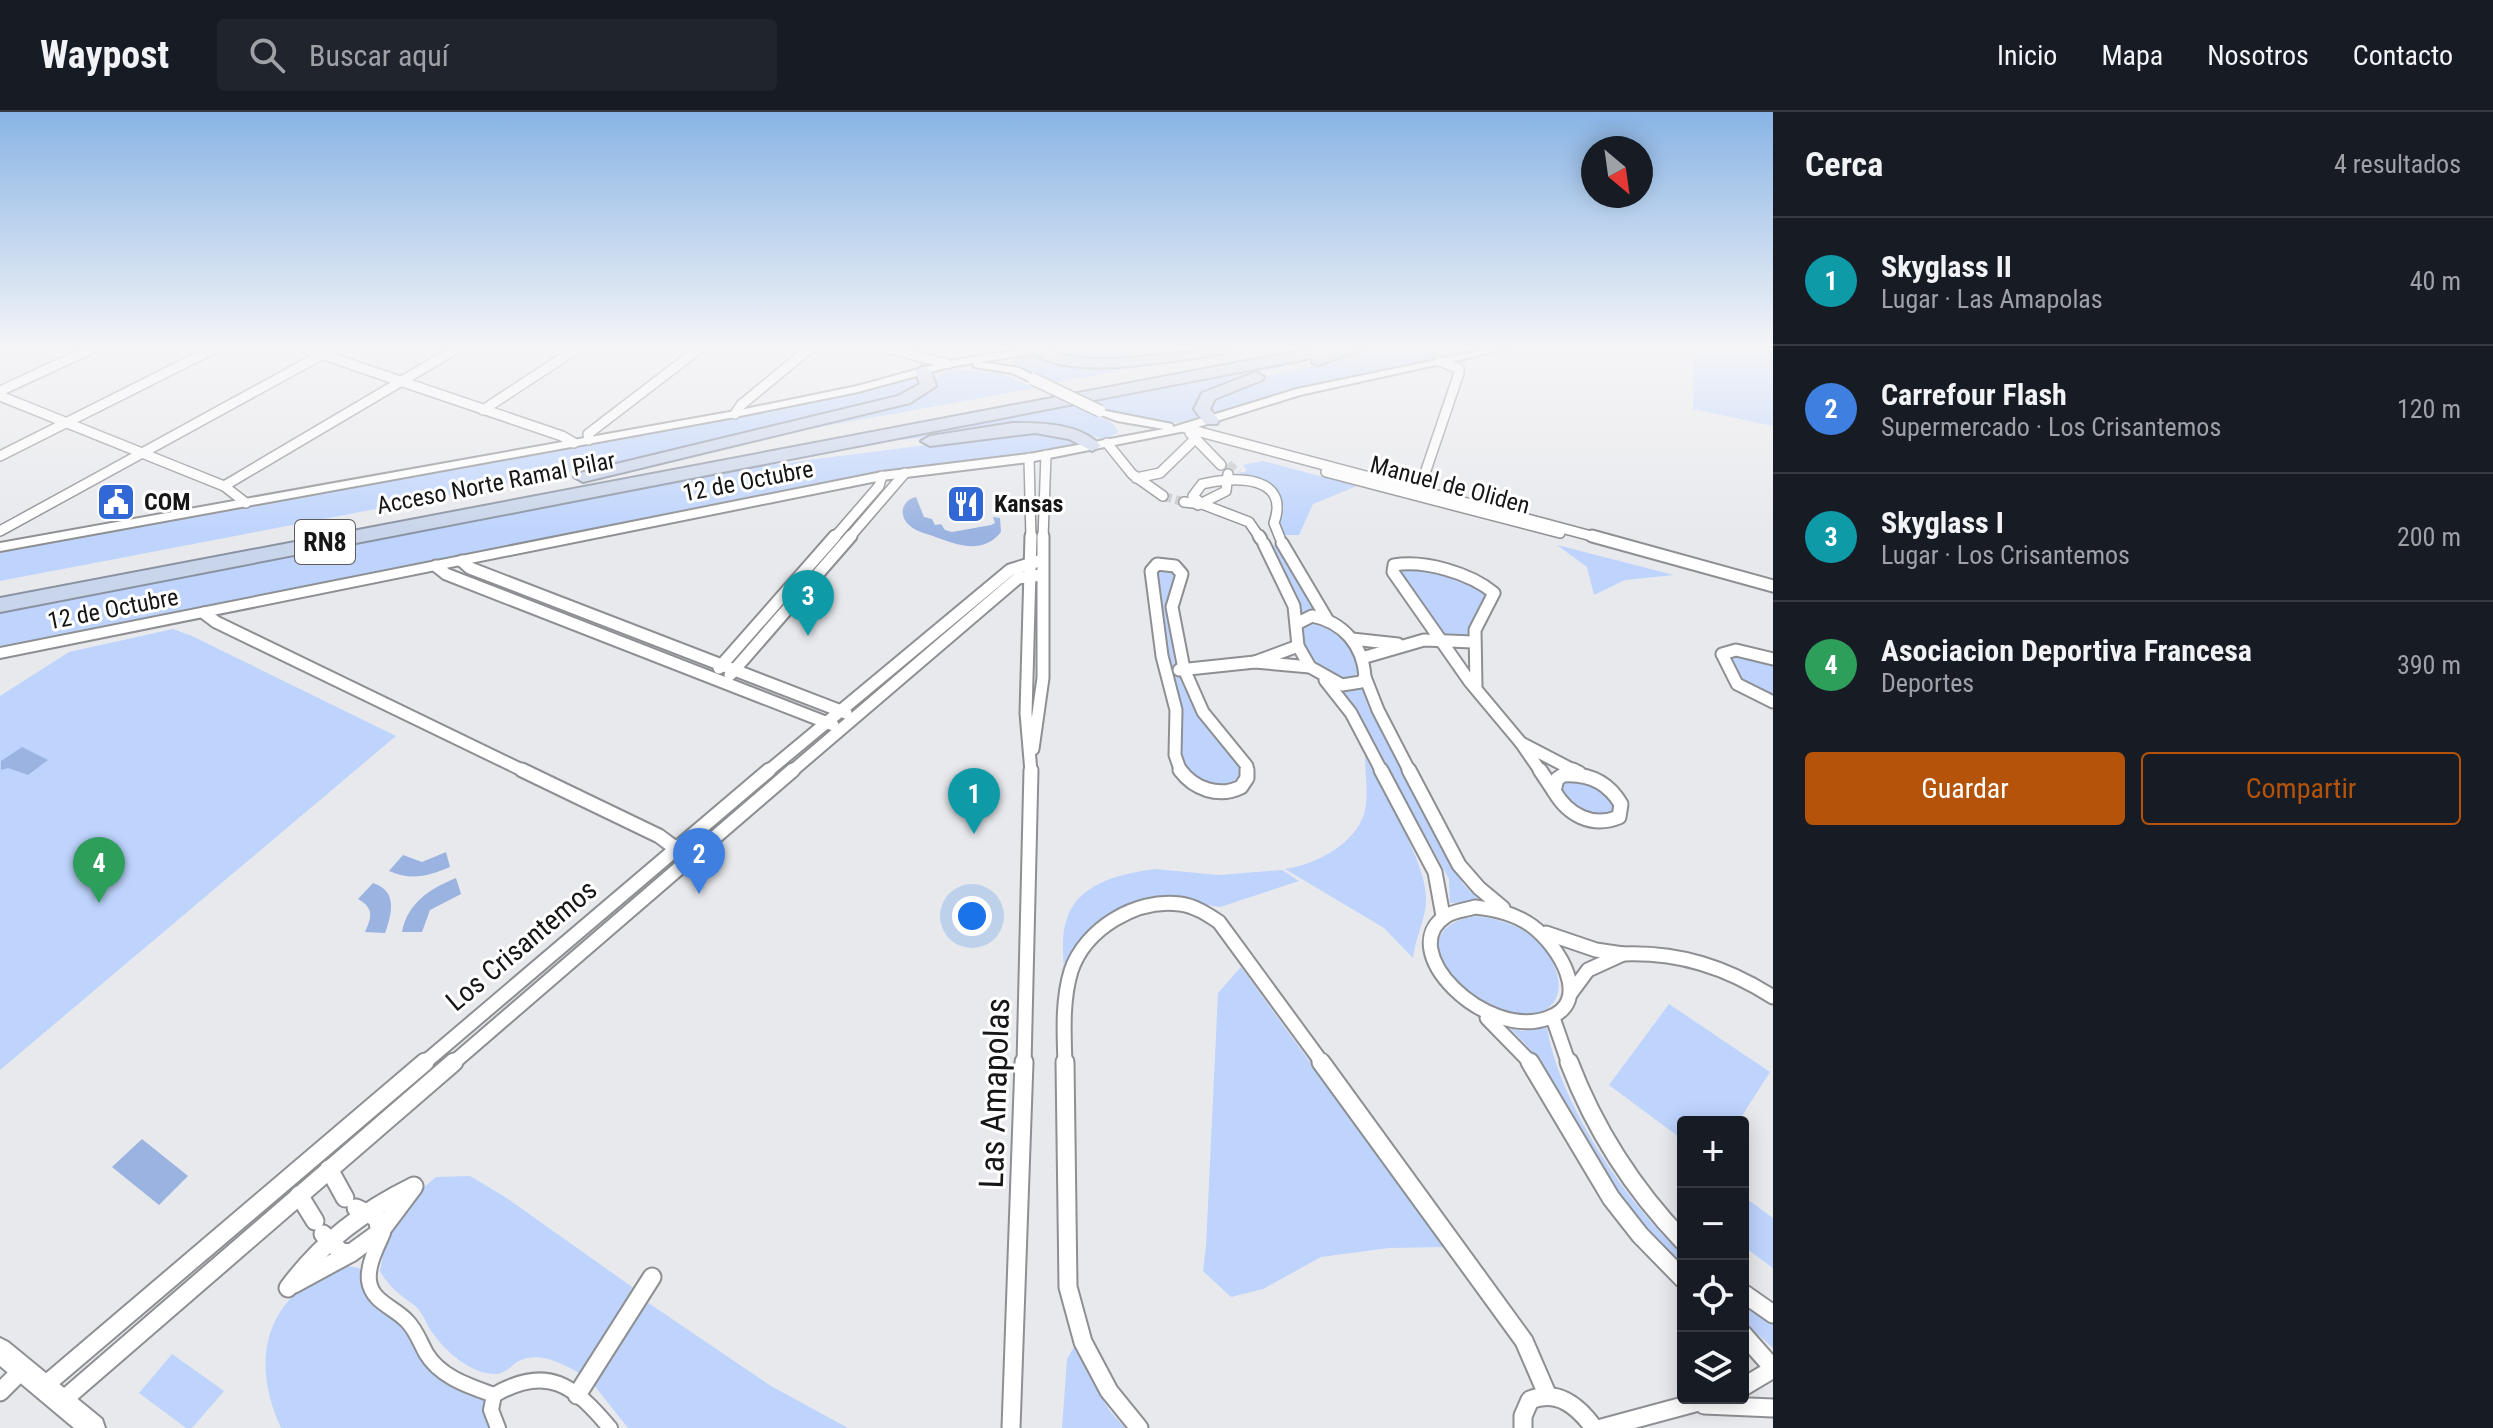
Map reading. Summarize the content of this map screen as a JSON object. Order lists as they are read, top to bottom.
{
  "streets": {
    "highway": ["Acceso Norte Ramal Pilar", "RN8"],
    "street": [
      "12 de Octubre",
      "Manuel de Oliden",
      "Los Crisantemos",
      "Las Amapolas"
    ]
  },
  "crossings": [
    ["12 de Octubre", "Manuel de Oliden"],
    ["12 de Octubre", "Las Amapolas"],
    ["Los Crisantemos", "Las Amapolas"]
  ],
  "places": {
    "public building": ["COM"],
    "restaurant": ["Kansas"]
  },
  "north": "bottom right",
  "page": {
    "header": "Waypost",
    "search": "Buscar aquí",
    "nav": [
      "Inicio",
      "Mapa",
      "Nosotros",
      "Contacto"
    ],
    "heading": ["Cerca", "4 resultados"],
    "list": [
      {
        "mark": "1",
        "name": "Skyglass II",
        "note": "Lugar · Las Amapolas",
        "value": "40 m"
      },
      {
        "mark": "2",
        "name": "Carrefour Flash",
        "note": "Supermercado · Los Crisantemos",
        "value": "120 m"
      },
      {
        "mark": "3",
        "name": "Skyglass I",
        "note": "Lugar · Los Crisantemos",
        "value": "200 m"
      },
      {
        "mark": "4",
        "name": "Asociacion Deportiva Francesa",
        "note": "Deportes",
        "value": "390 m"
      }
    ],
    "pins": [
      "3",
      "1",
      "2",
      "4"
    ],
    "buttons": ["Guardar", "Compartir"],
    "map_buttons": ["+", "−"]
  }
}
